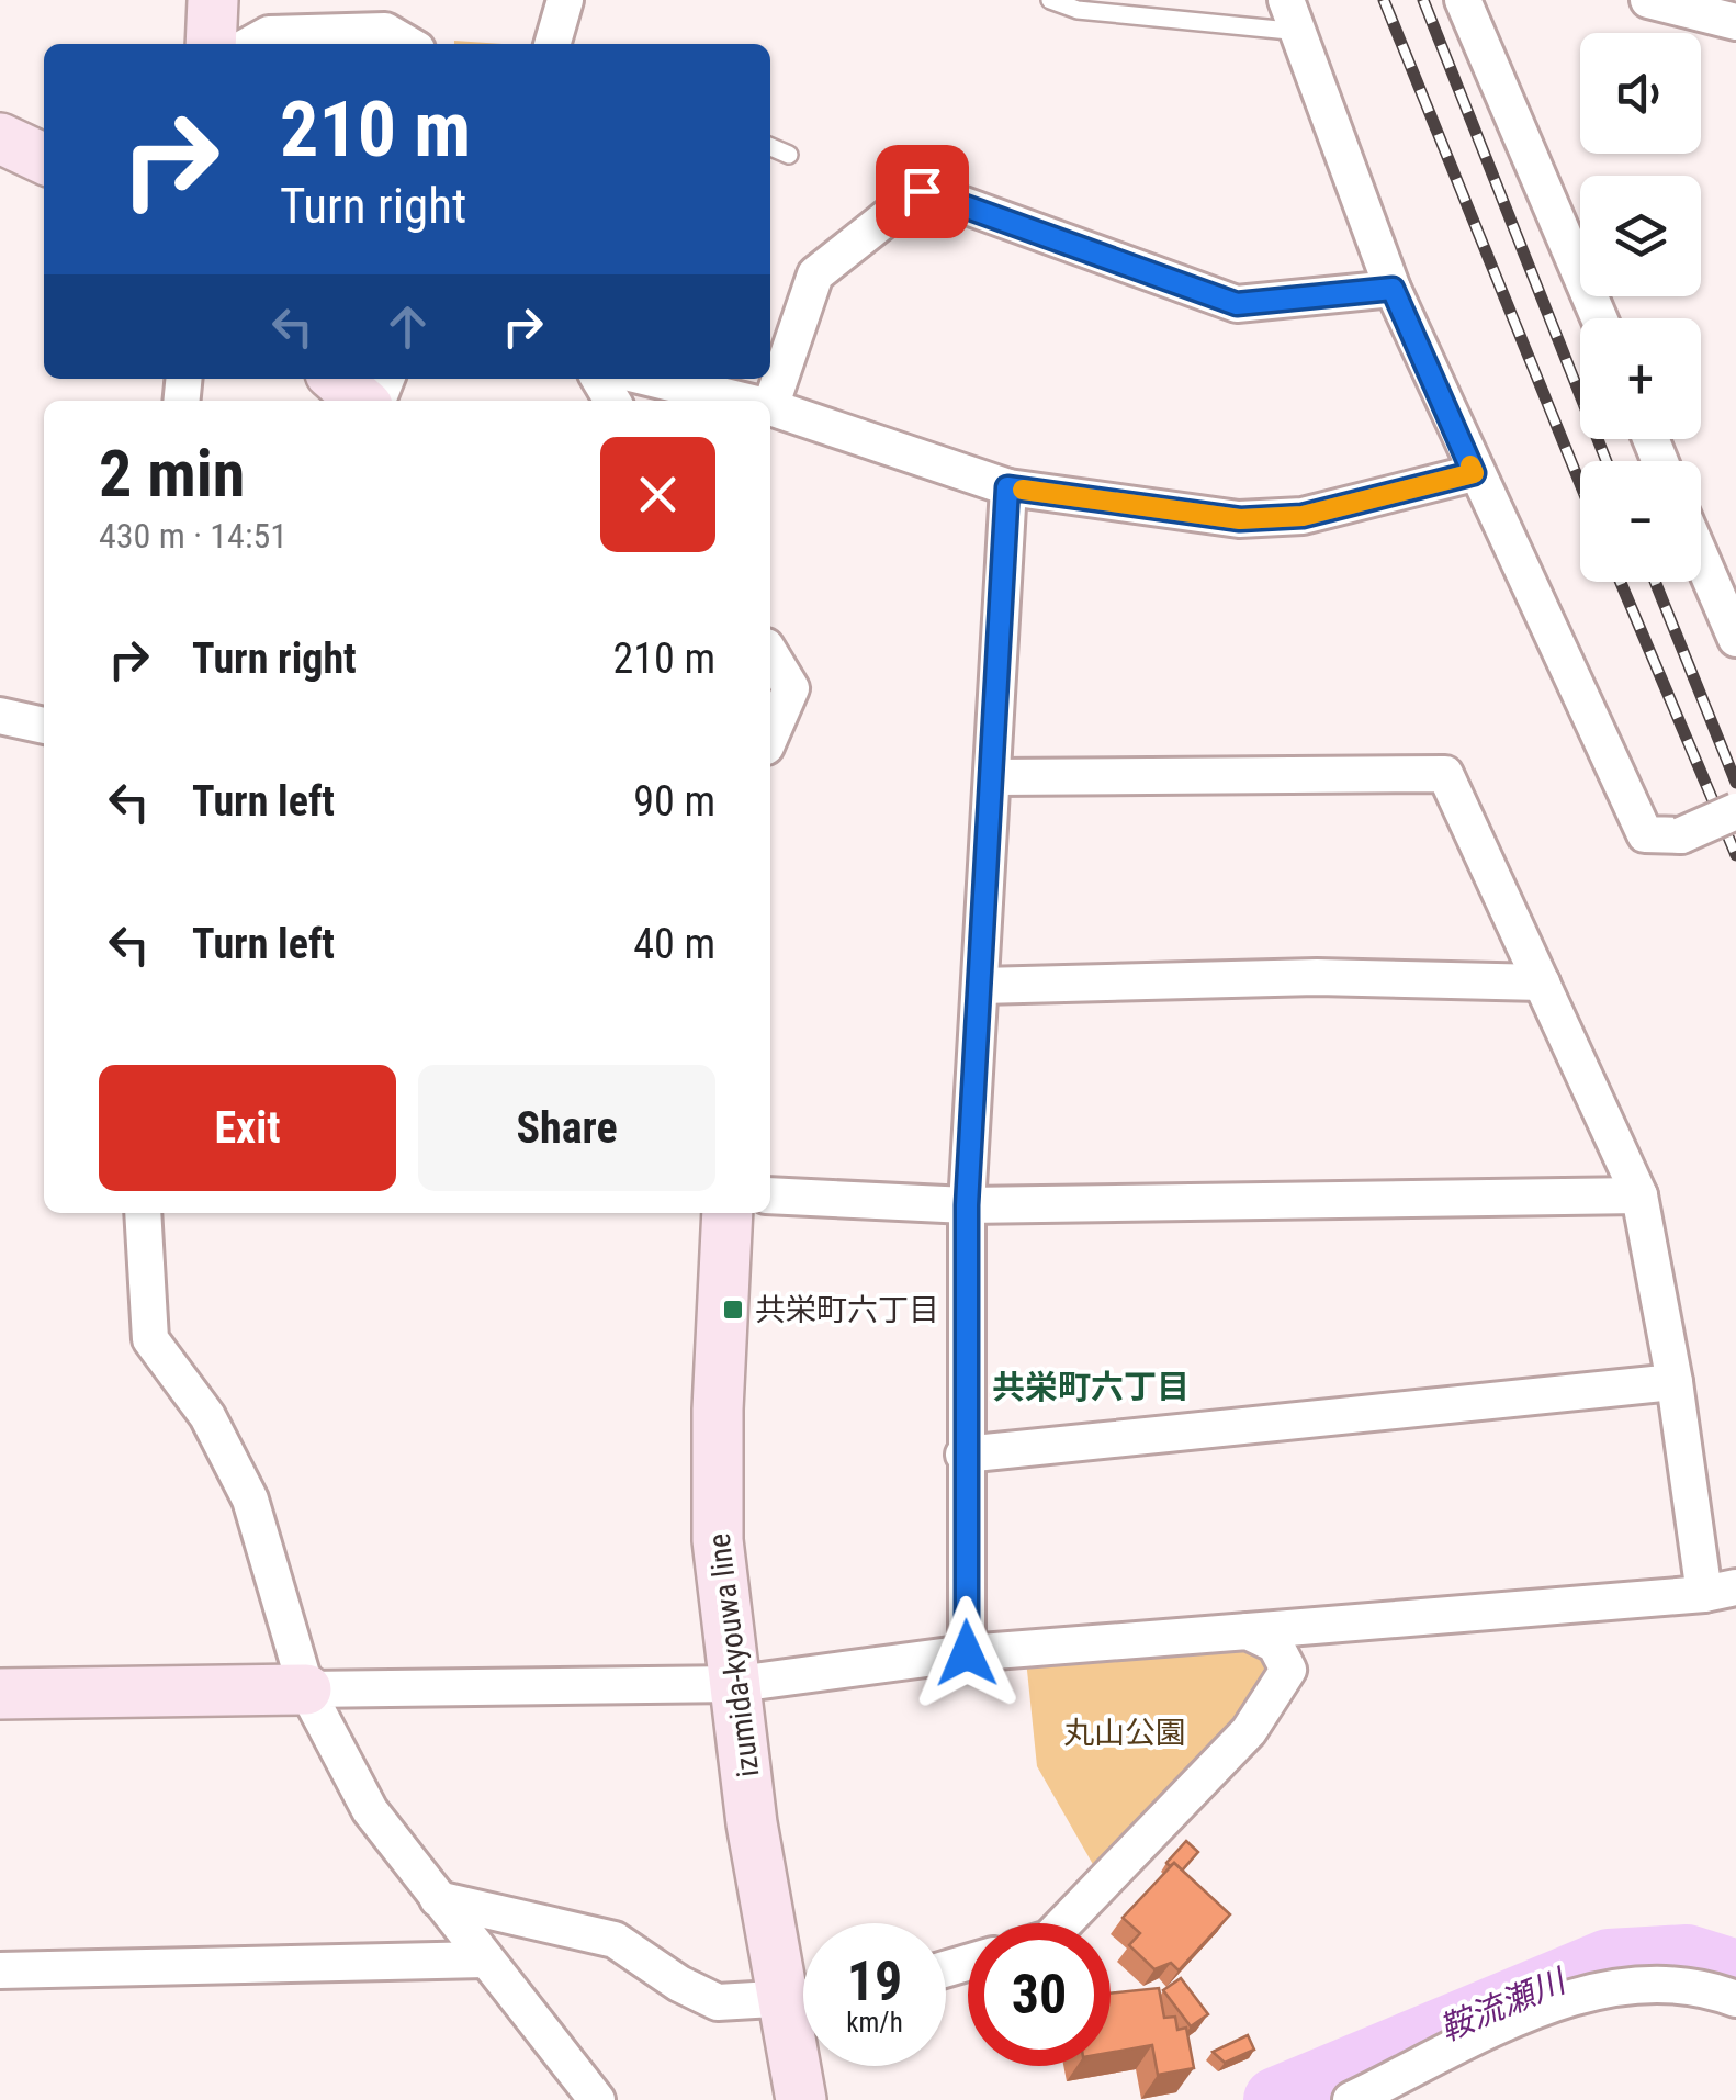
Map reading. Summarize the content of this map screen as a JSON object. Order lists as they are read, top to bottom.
{
  "streets": {
    "main road": ["izumida-kyouwa line"]
  },
  "districts": ["共栄町六丁目"],
  "water": ["鞍流瀬川"],
  "parks": ["丸山公園"],
  "places": {
    "transit": ["共栄町六丁目"]
  },
  "page": {
    "map_buttons": ["+", "−"],
    "turn": ["210 m", "Turn right"],
    "heading": ["2 min", "430 m · 14:51"],
    "list": [
      {
        "name": "Turn right",
        "value": "210 m"
      },
      {
        "name": "Turn left",
        "value": "90 m"
      },
      {
        "name": "Turn left",
        "value": "40 m"
      }
    ],
    "buttons": ["Exit", "Share"],
    "speed": "19 km/h",
    "limit": "30"
  }
}
